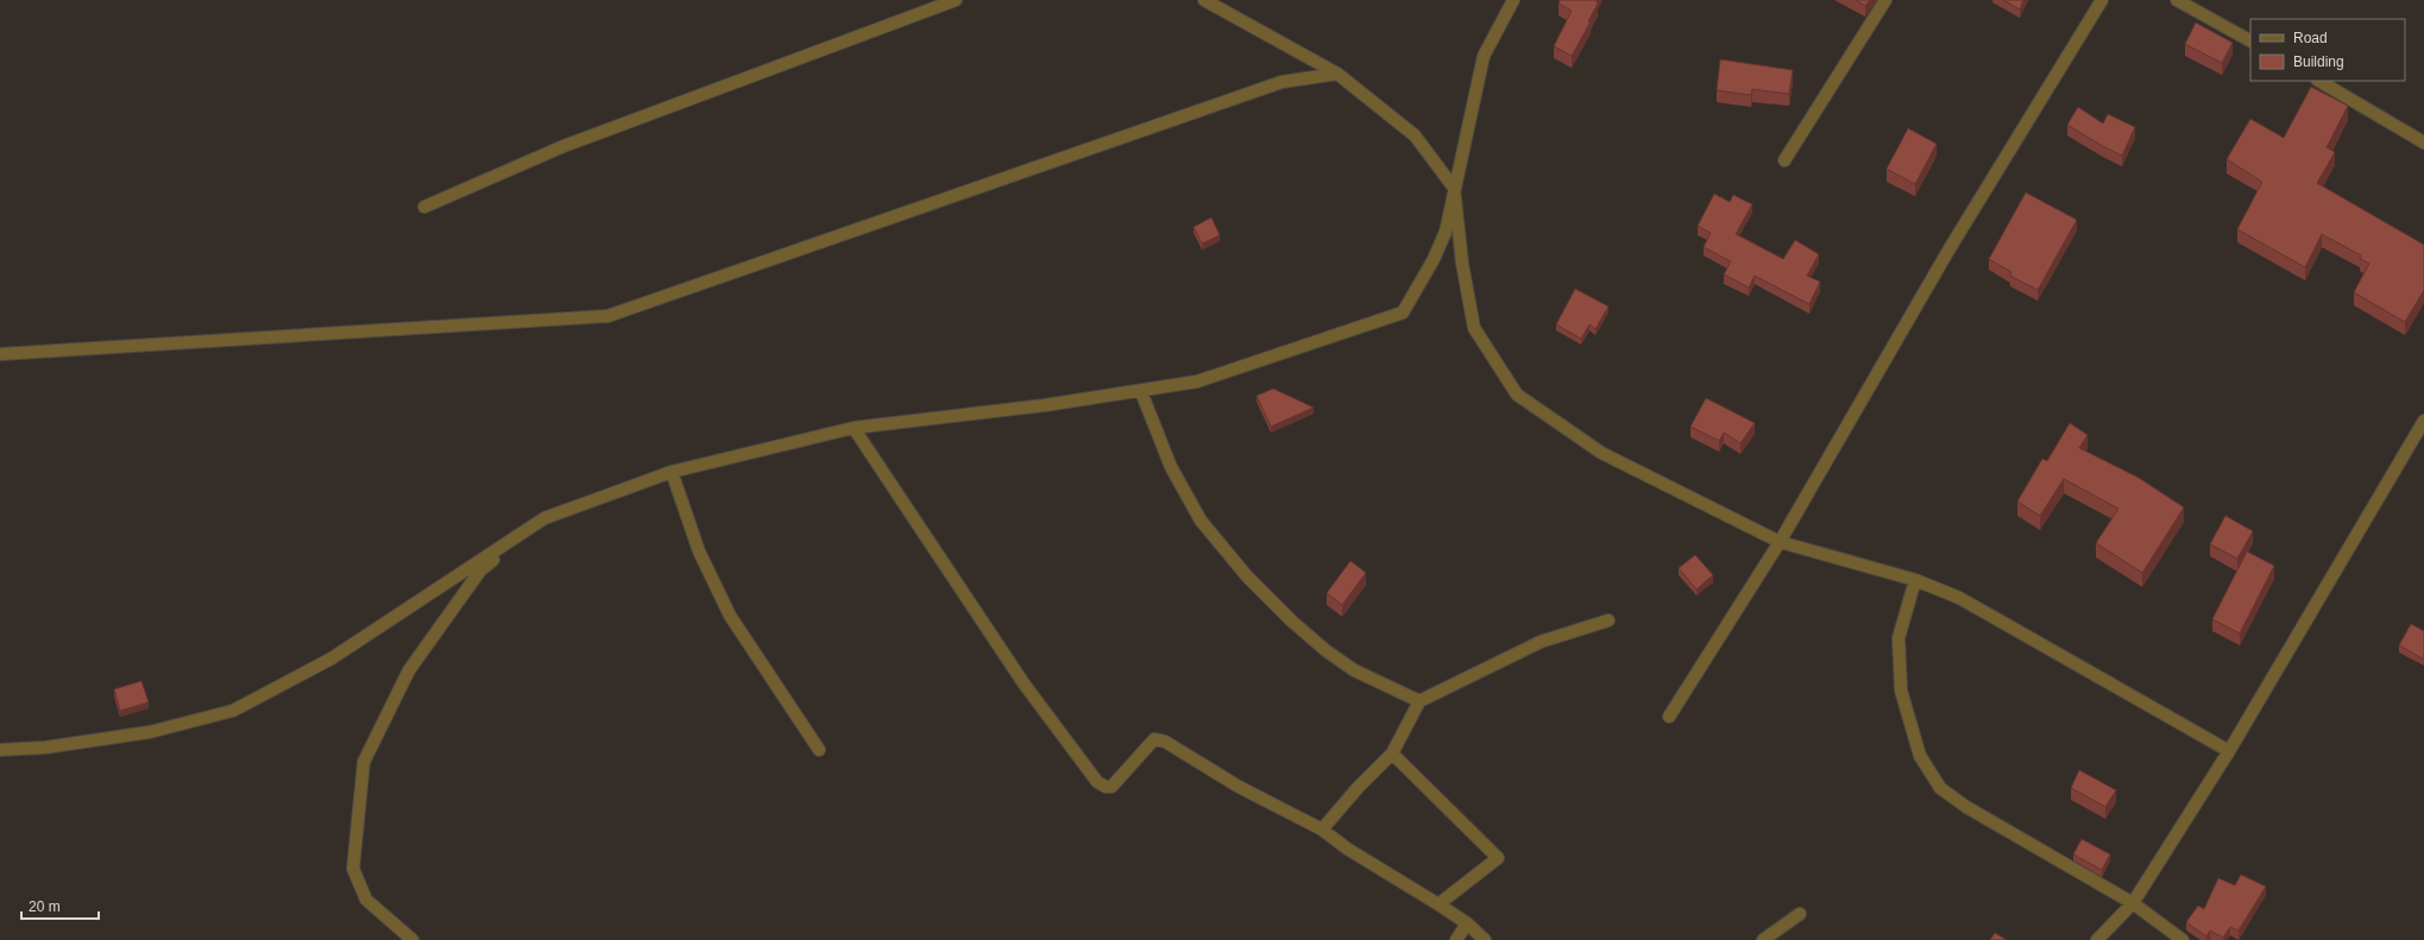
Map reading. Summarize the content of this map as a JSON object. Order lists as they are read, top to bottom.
{
  "legend": ["Road", "Building"],
  "scale_bar": "20 m"
}
